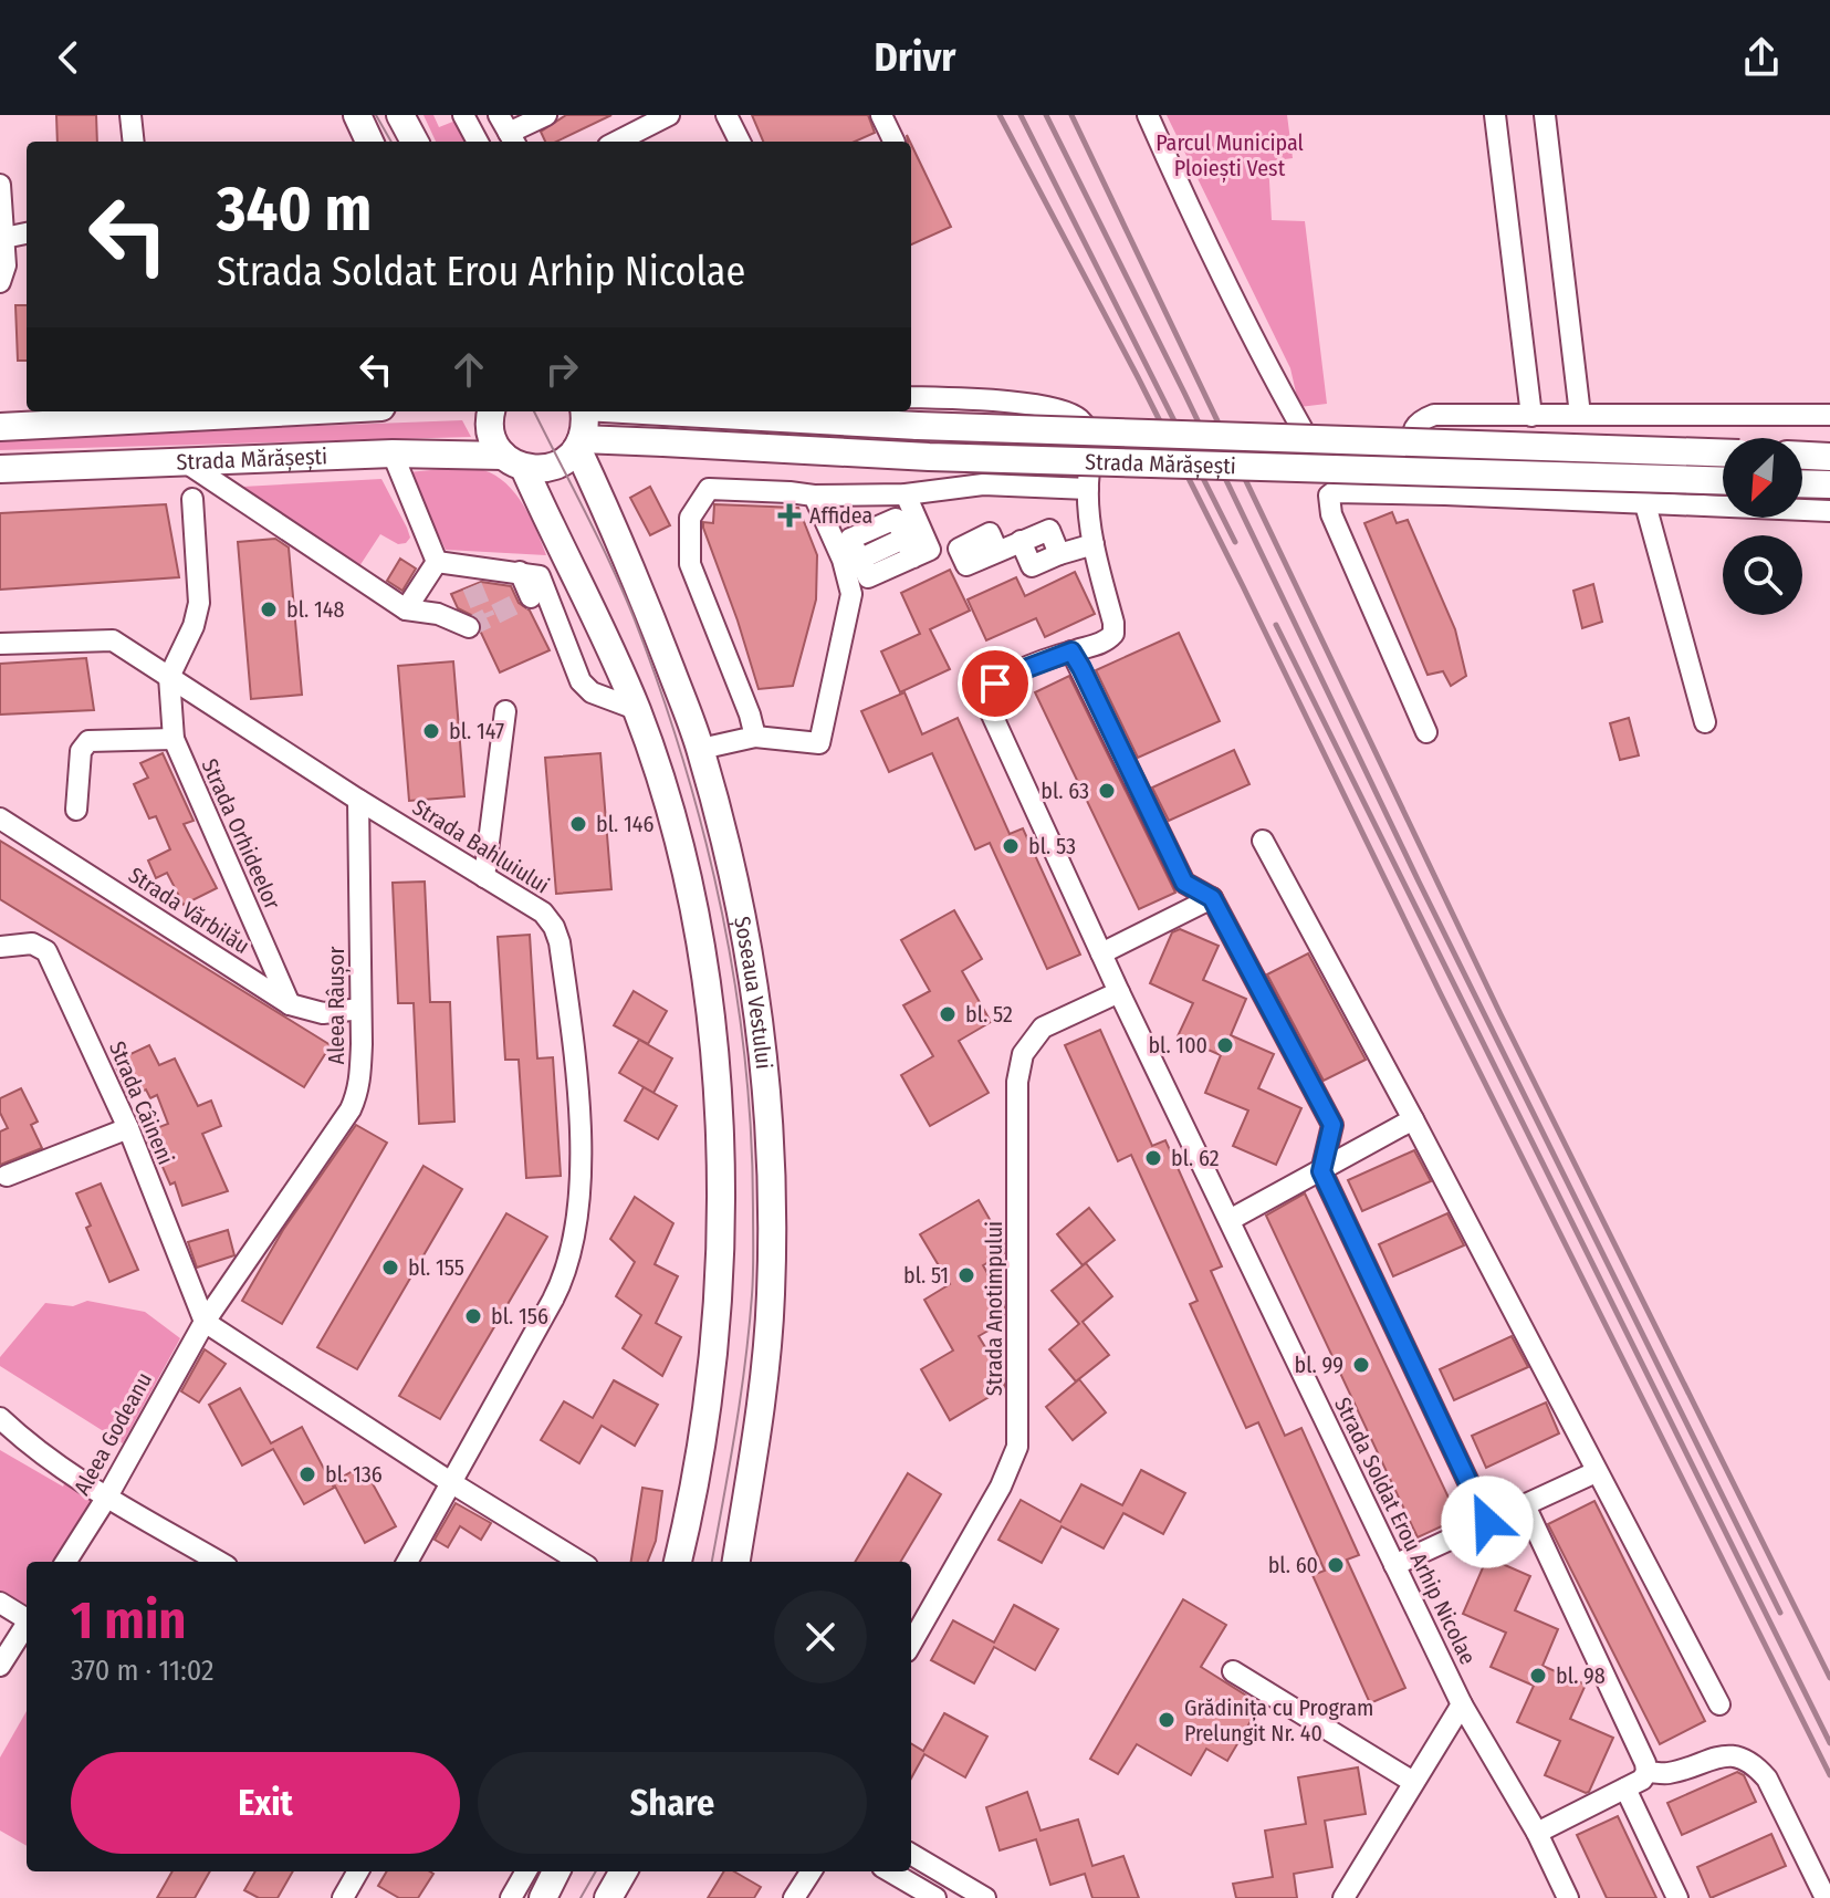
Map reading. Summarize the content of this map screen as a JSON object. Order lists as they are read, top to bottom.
{
  "streets": {
    "main road": ["Strada Mărășești", "Șoseaua Vestului"],
    "street": [
      "Strada Orhideelor",
      "Strada Bahluiului",
      "Strada Vărbilău",
      "Aleea Râușor",
      "Strada Câineni",
      "Strada Anotimpului",
      "Aleea Godeanu",
      "Strada Soldat Erou Arhip Nicolae"
    ]
  },
  "crossings": [
    ["Strada Mărășești", "Șoseaua Vestului"],
    ["Strada Orhideelor", "Strada Bahluiului"],
    ["Strada Orhideelor", "Strada Vărbilău"],
    ["Strada Bahluiului", "Aleea Râușor"],
    ["Strada Vărbilău", "Aleea Râușor"],
    ["Aleea Râușor", "Strada Câineni"],
    ["Aleea Râușor", "Aleea Godeanu"],
    ["Strada Câineni", "Aleea Godeanu"],
    ["Strada Anotimpului", "Strada Soldat Erou Arhip Nicolae"]
  ],
  "parks": ["Parcul Municipal Ploiești Vest"],
  "places": {
    "health": ["Affidea"],
    "other": [
      "bl. 148",
      "bl. 147",
      "bl. 63",
      "bl. 146",
      "bl. 53",
      "bl. 52",
      "bl. 100",
      "bl. 62",
      "bl. 155",
      "bl. 51",
      "bl. 156",
      "bl. 99",
      "bl. 136",
      "bl. 60",
      "bl. 98",
      "Grădinița cu Program Prelungit Nr. 40"
    ]
  },
  "north": "bottom left",
  "page": {
    "header": "Drivr",
    "turn": ["340 m", "Strada Soldat Erou Arhip Nicolae"],
    "heading": ["1 min", "370 m · 11:02"],
    "buttons": ["Exit", "Share"]
  }
}
